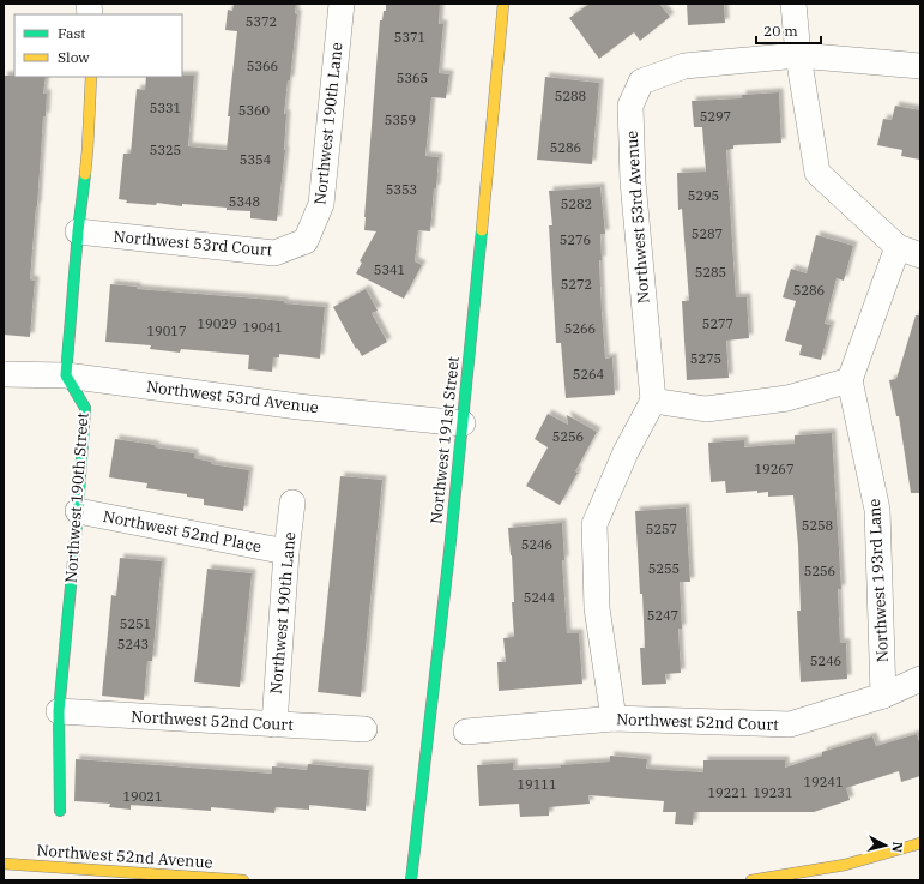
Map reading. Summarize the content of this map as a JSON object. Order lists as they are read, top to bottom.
{
  "streets": {
    "street": [
      "Northwest 190th Lane",
      "Northwest 53rd Avenue",
      "Northwest 53rd Court",
      "Northwest 191st Street",
      "Northwest 190th Street",
      "Northwest 52nd Place",
      "Northwest 193rd Lane",
      "Northwest 52nd Court",
      "Northwest 52nd Avenue"
    ]
  },
  "crossings": [
    ["Northwest 190th Lane", "Northwest 53rd Court"],
    ["Northwest 190th Lane", "Northwest 52nd Place"],
    ["Northwest 190th Lane", "Northwest 52nd Court"],
    ["Northwest 53rd Avenue", "Northwest 191st Street"],
    ["Northwest 53rd Avenue", "Northwest 190th Street"],
    ["Northwest 190th Street", "Northwest 52nd Place"],
    ["Northwest 190th Street", "Northwest 52nd Court"],
    ["Northwest 193rd Lane", "Northwest 52nd Court"]
  ],
  "house_numbers": [
    "5372",
    "5371",
    "5366",
    "5365",
    "5288",
    "5331",
    "5360",
    "5297",
    "5359",
    "5286",
    "5325",
    "5354",
    "5353",
    "5295",
    "5348",
    "5282",
    "5287",
    "5276",
    "5341",
    "5285",
    "5272",
    "5286",
    "19029",
    "5277",
    "19041",
    "5266",
    "19017",
    "5275",
    "5264",
    "5256",
    "19267",
    "5258",
    "5257",
    "5246",
    "5255",
    "5256",
    "5244",
    "5247",
    "5251",
    "5243",
    "5246",
    "19241",
    "19111",
    "19221",
    "19231",
    "19021"
  ],
  "legend": ["Fast", "Slow"],
  "scale_bar": "20 m",
  "north": "right"
}
